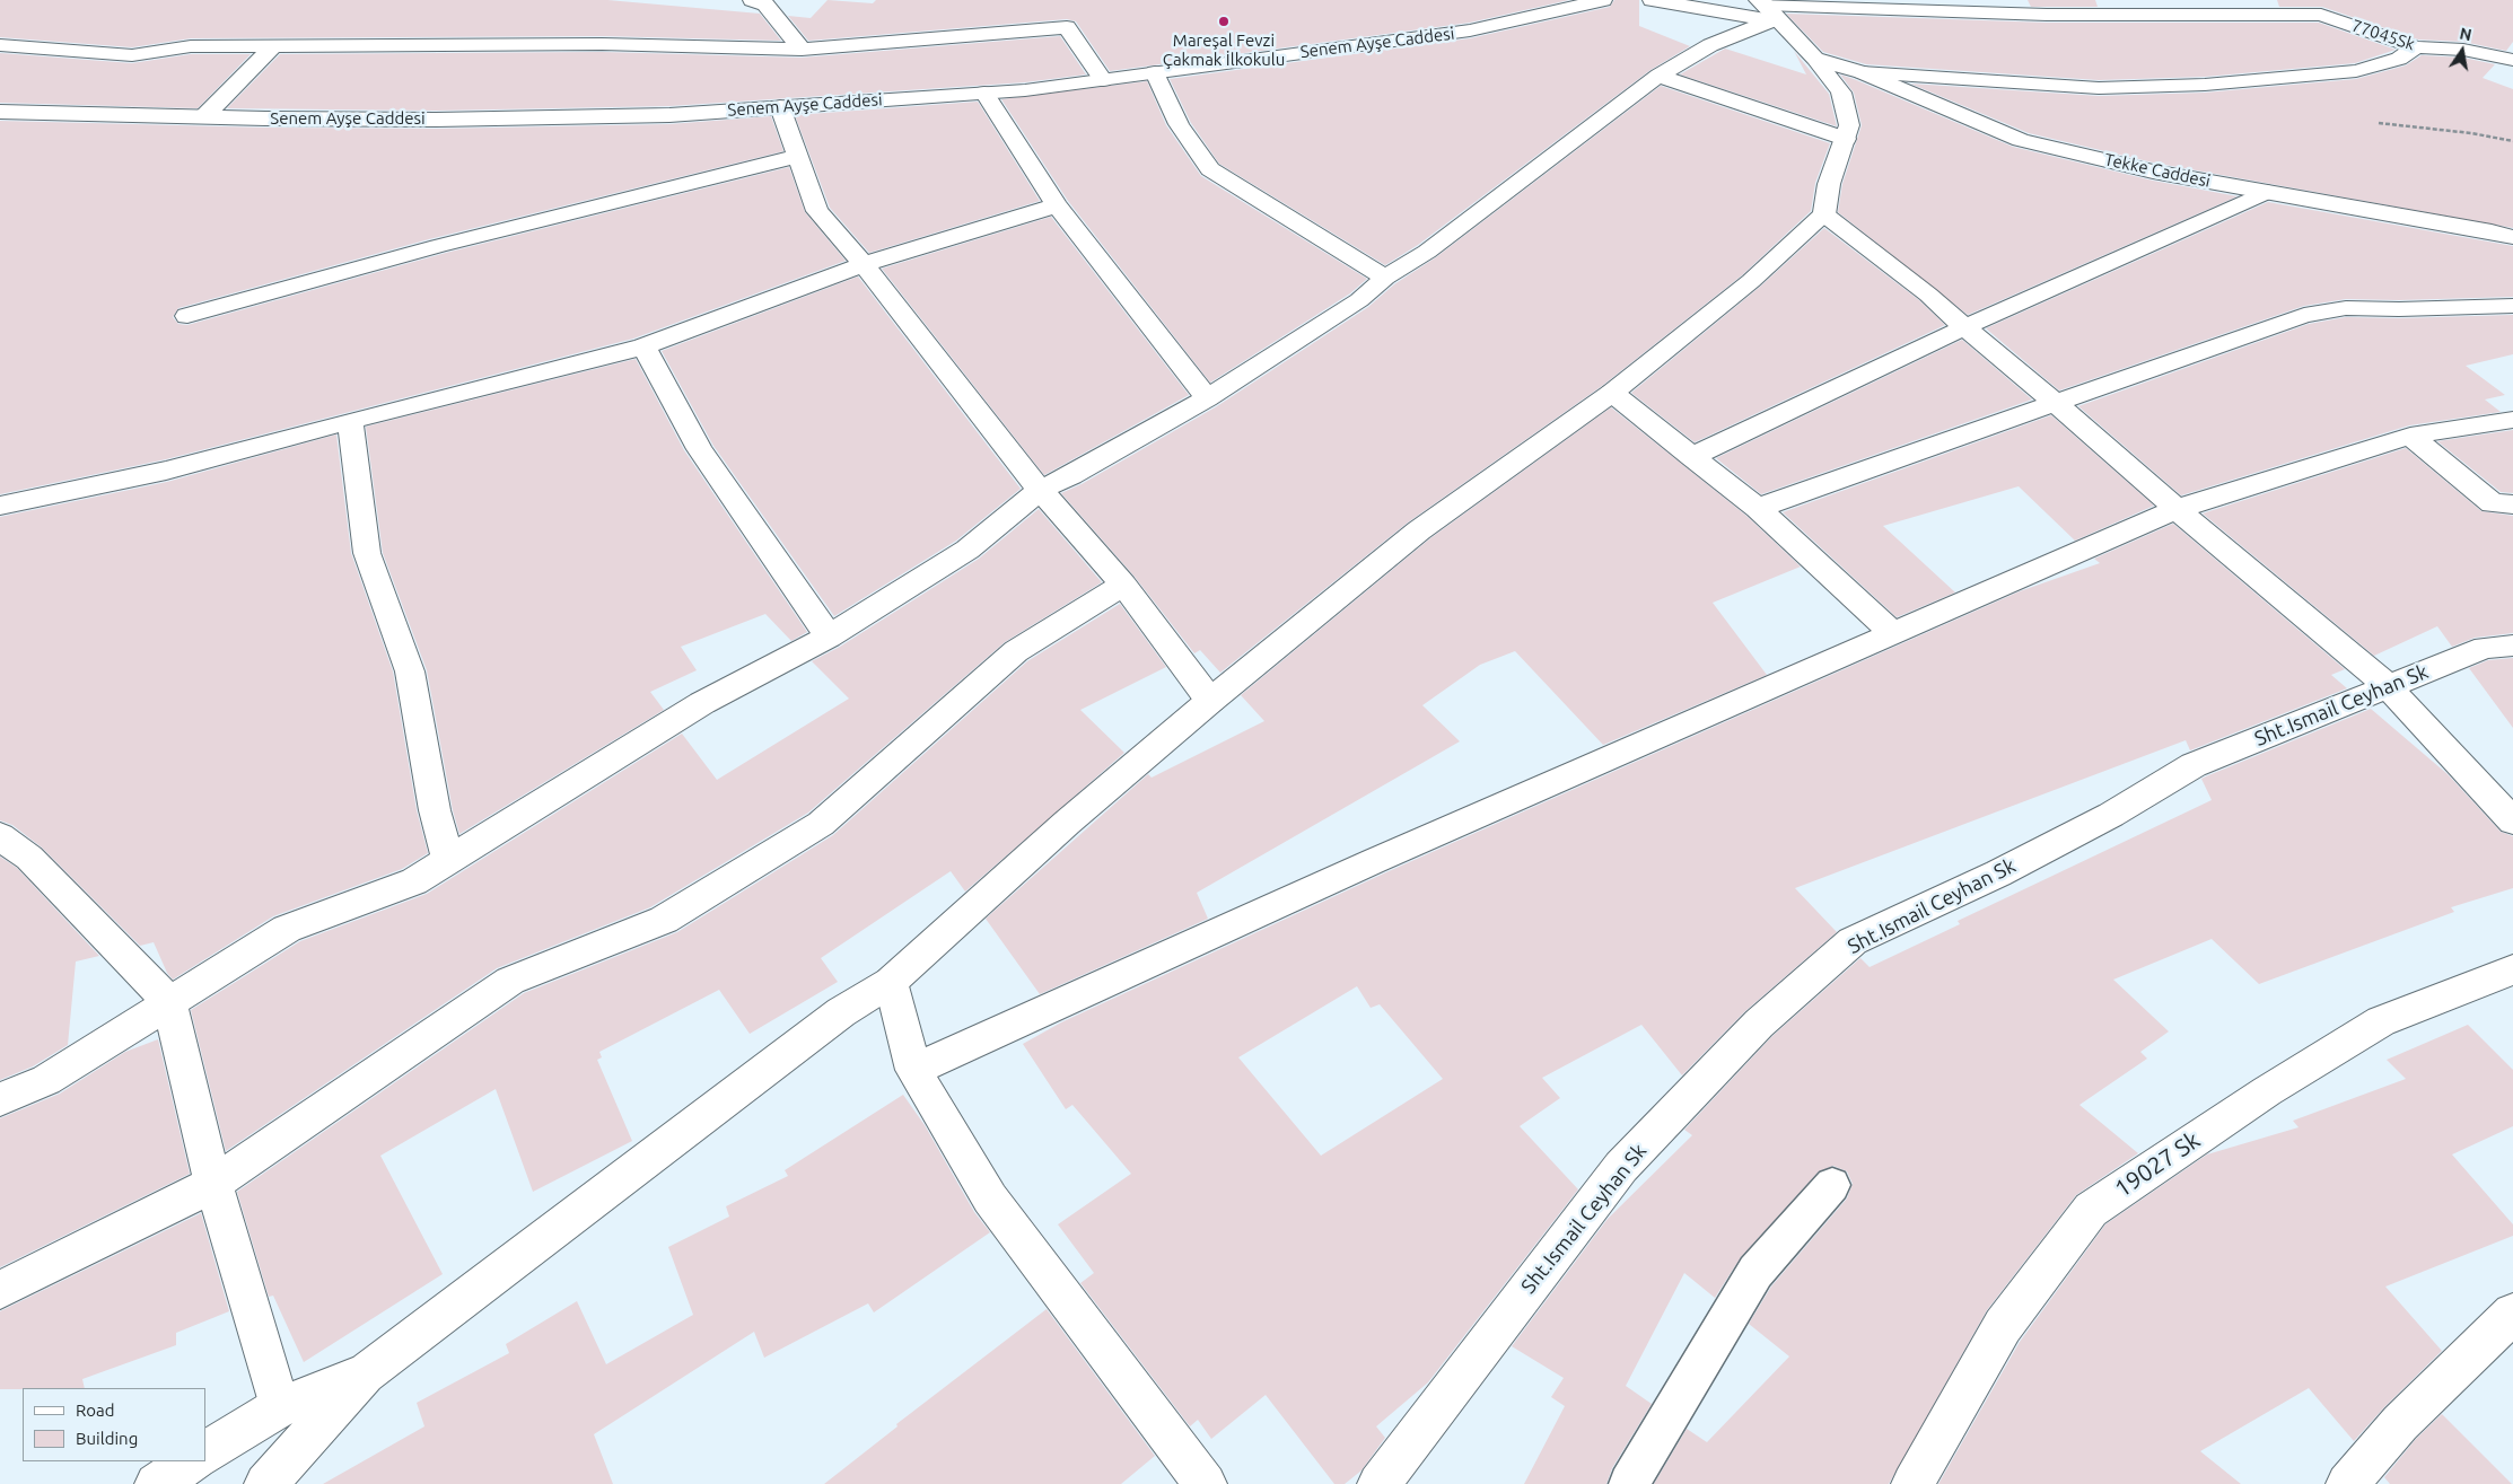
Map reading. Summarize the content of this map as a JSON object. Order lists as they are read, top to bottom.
{
  "streets": {
    "street": [
      "77045Sk",
      "Senem Ayşe Caddesi",
      "Tekke Caddesi",
      "Sht.Ismail Ceyhan Sk",
      "19027 Sk"
    ]
  },
  "places": ["Mareşal Fevzi Çakmak İlkokulu"],
  "legend": ["Road", "Building"],
  "north": "top"
}
